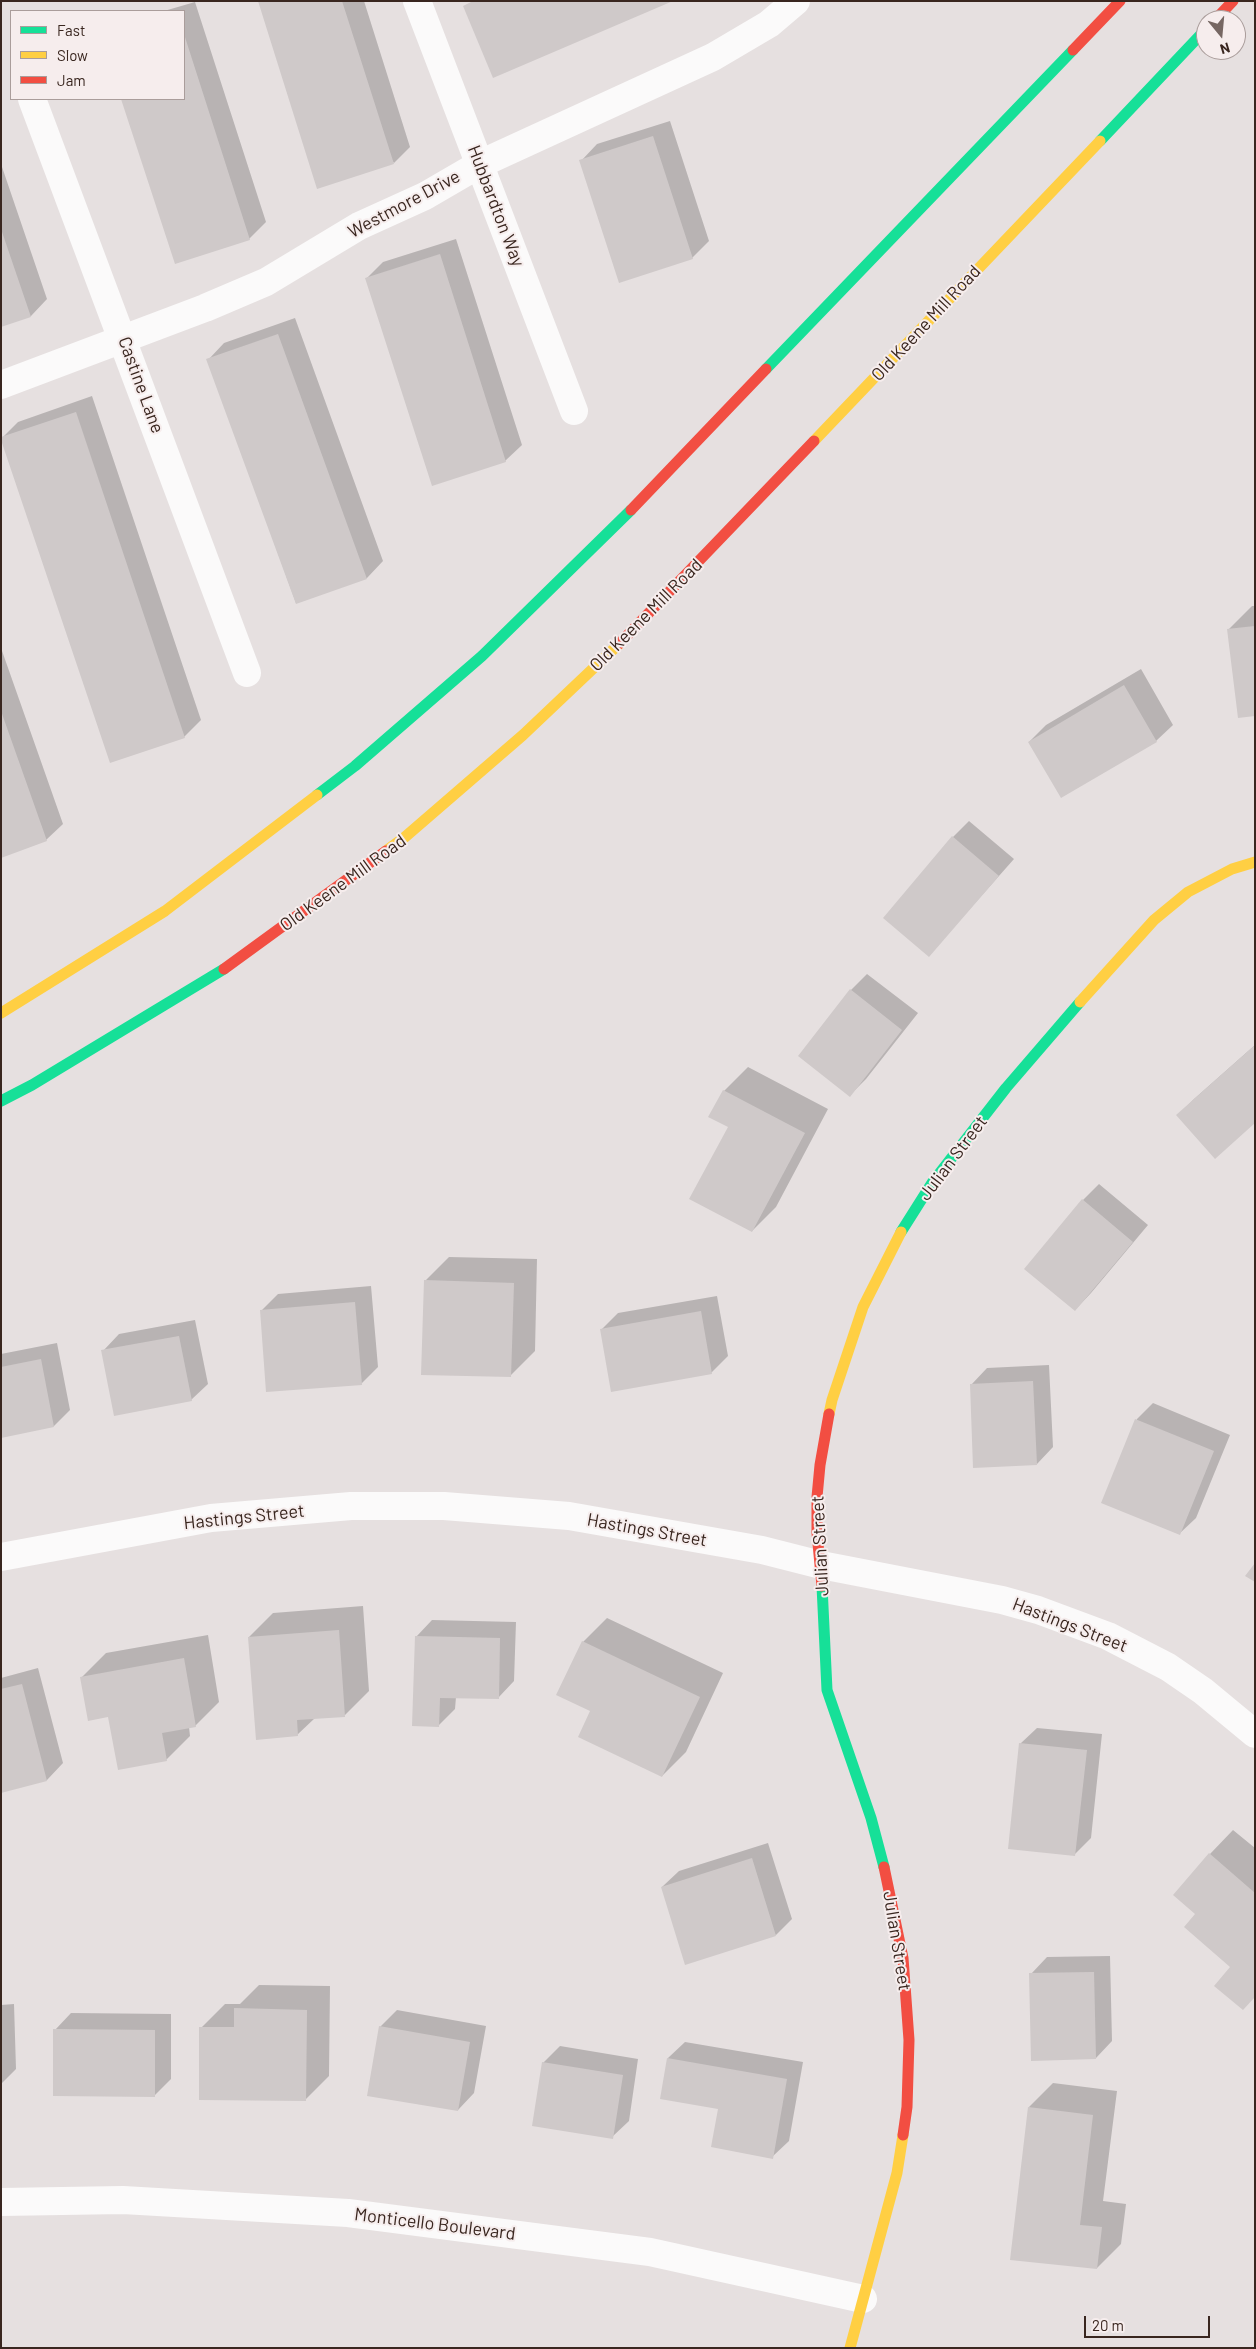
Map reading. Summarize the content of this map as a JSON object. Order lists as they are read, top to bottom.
{
  "streets": {
    "main road": ["Old Keene Mill Road", "Julian Street"],
    "street": [
      "Westmore Drive",
      "Hubbardton Way",
      "Castine Lane",
      "Hastings Street",
      "Monticello Boulevard"
    ]
  },
  "crossings": [
    ["Westmore Drive", "Hubbardton Way"],
    ["Westmore Drive", "Castine Lane"],
    ["Julian Street", "Hastings Street"],
    ["Julian Street", "Monticello Boulevard"]
  ],
  "legend": ["Fast", "Slow", "Jam"],
  "scale_bar": "20 m",
  "north": "bottom"
}
